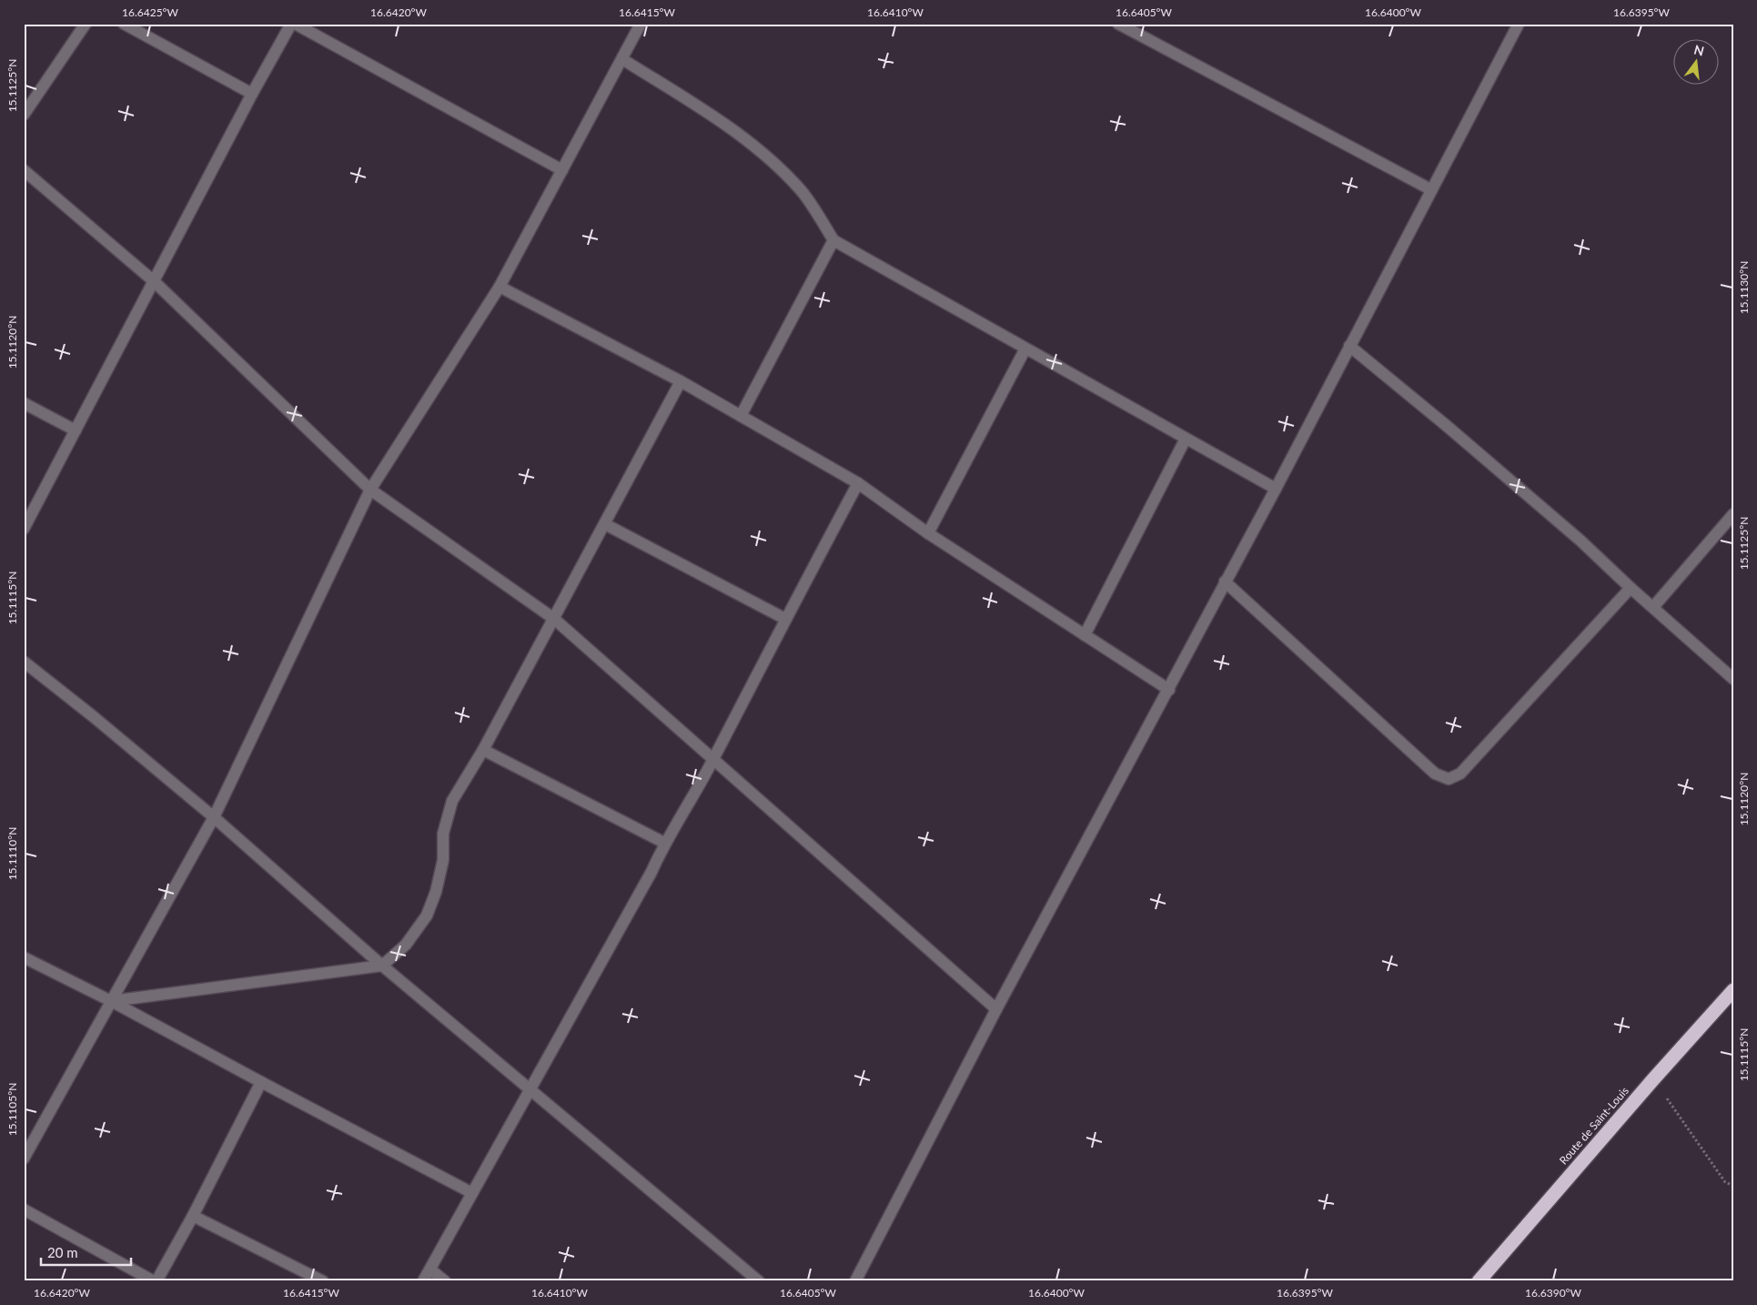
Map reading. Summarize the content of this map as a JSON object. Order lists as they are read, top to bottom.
{
  "streets": {
    "highway": ["Route de Saint-Louis"]
  },
  "scale_bar": "20 m",
  "north": "top",
  "coordinates": [
    "16.6425°W",
    "16.6420°W",
    "16.6415°W",
    "16.6410°W",
    "16.6405°W",
    "16.6400°W",
    "16.6395°W",
    "15.1125°N",
    "15.1130°N",
    "15.1120°N",
    "15.1115°N",
    "15.1110°N",
    "15.1105°N",
    "16.6390°W"
  ]
}
